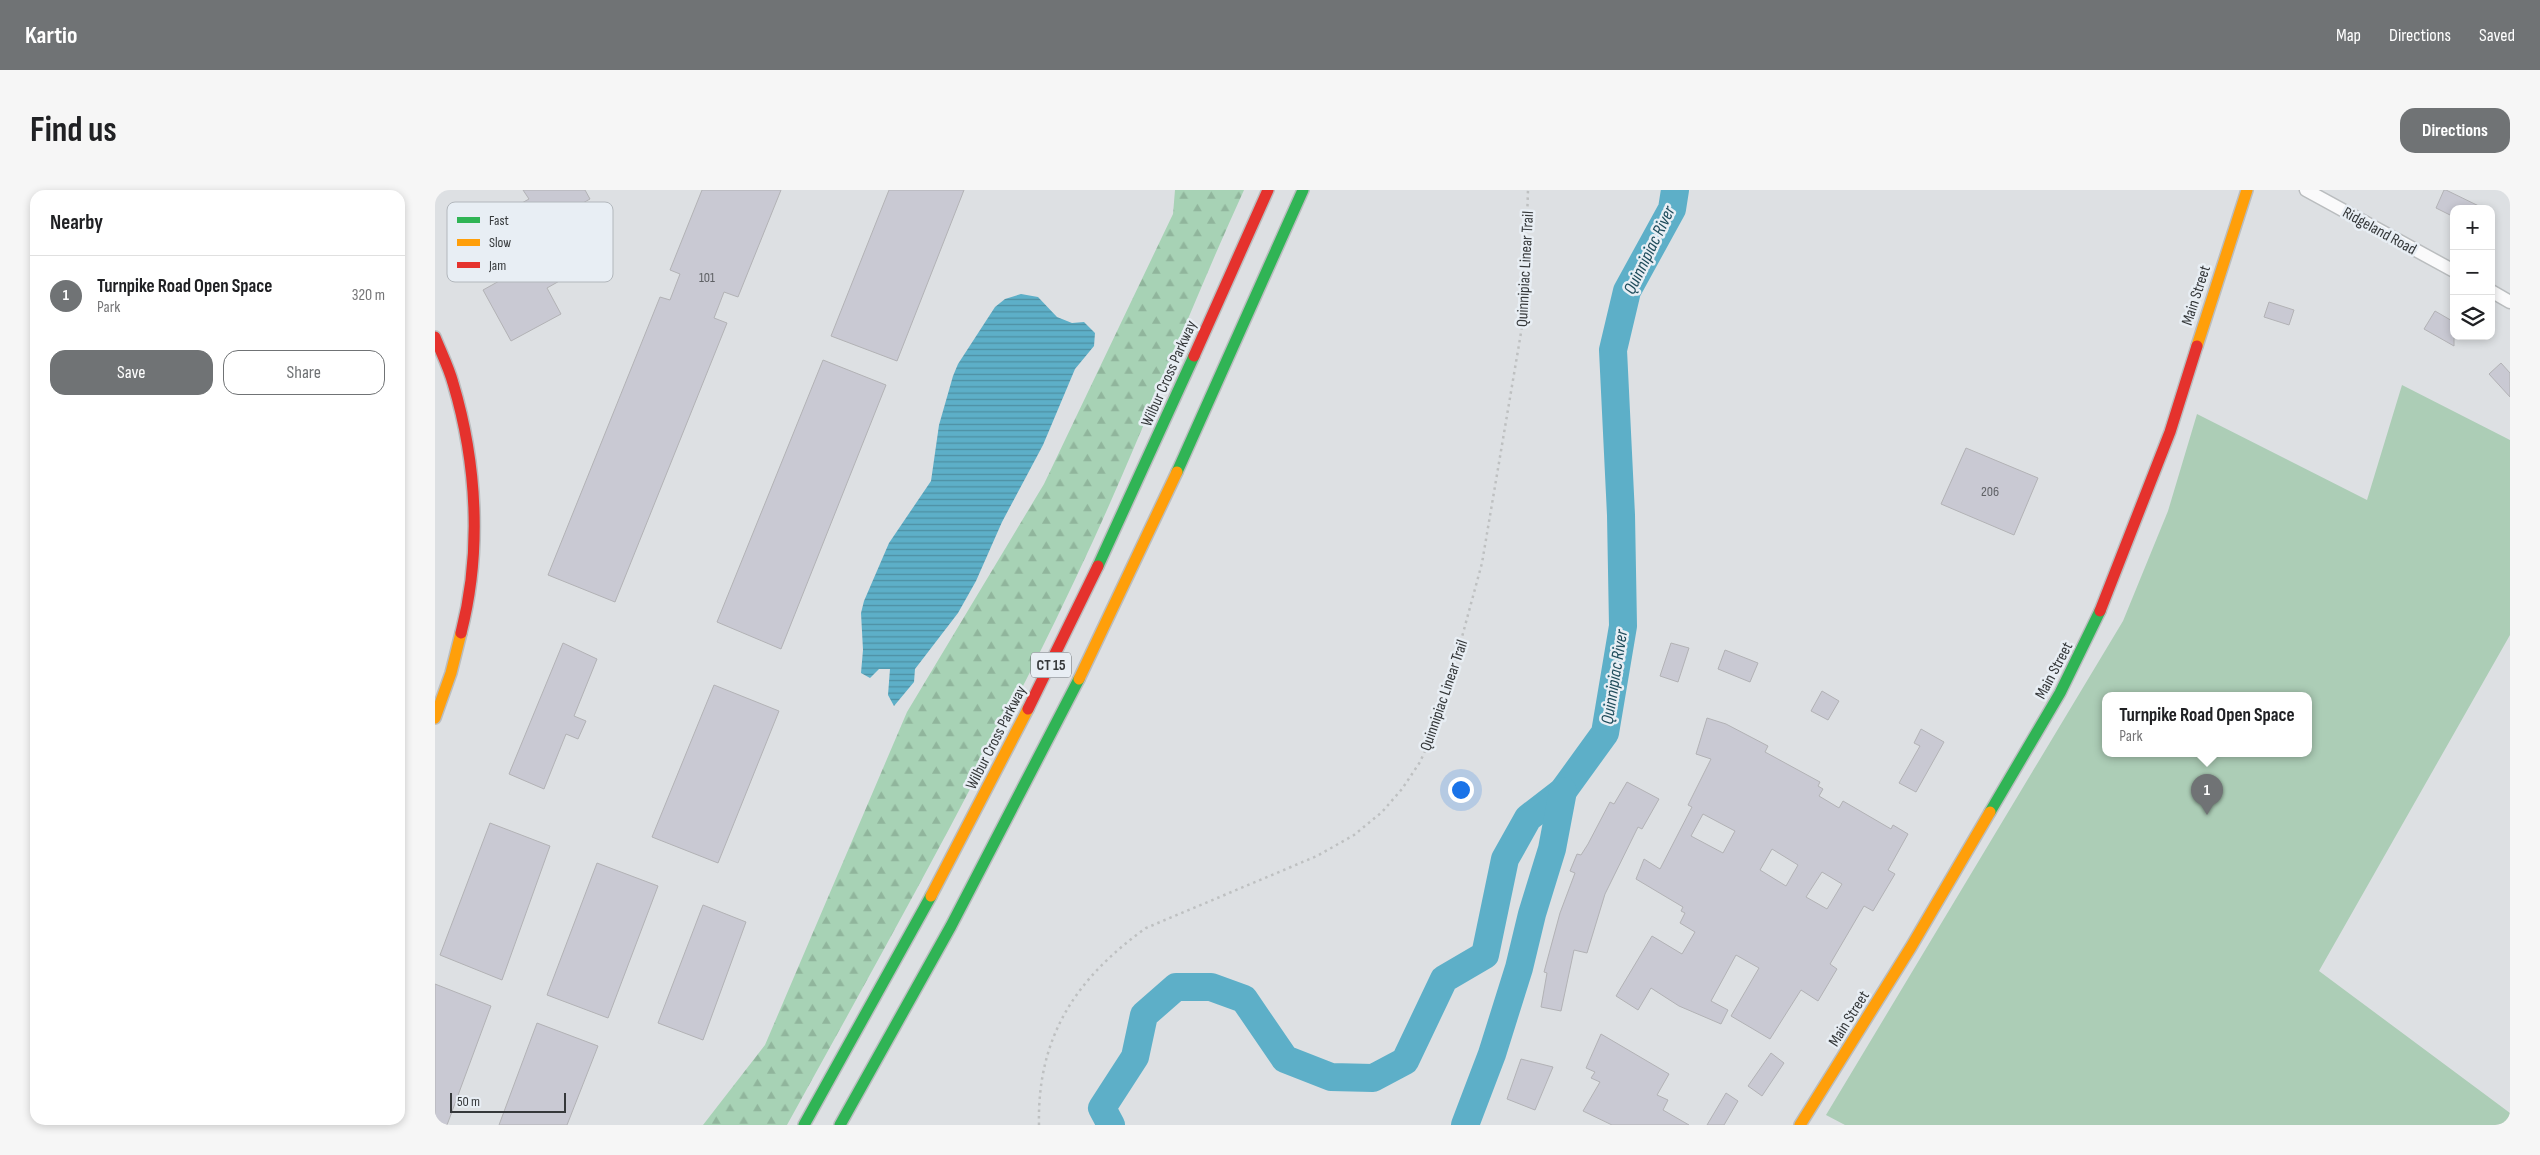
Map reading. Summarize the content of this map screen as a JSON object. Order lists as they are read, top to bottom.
{
  "streets": {
    "main road": ["Main Street", "Wilbur Cross Parkway", "CT 15"],
    "street": ["Ridgeland Road"],
    "path": ["Quinnipiac Linear Trail"]
  },
  "water": ["Quinnipiac River"],
  "house_numbers": ["101", "206"],
  "legend": ["Fast", "Slow", "Jam"],
  "scale_bar": "50 m",
  "page": {
    "header": "Kartio",
    "nav": ["Map", "Directions", "Saved"],
    "buttons": [
      "Directions",
      ["Save", "Share"]
    ],
    "title": "Find us",
    "heading": "Nearby",
    "map_buttons": ["+", "−"],
    "list": [
      {
        "mark": "1",
        "name": "Turnpike Road Open Space",
        "note": "Park",
        "value": "320 m"
      }
    ],
    "popup": ["Turnpike Road Open Space", "Park"],
    "pins": "1",
    "scale": "50 m"
  }
}
